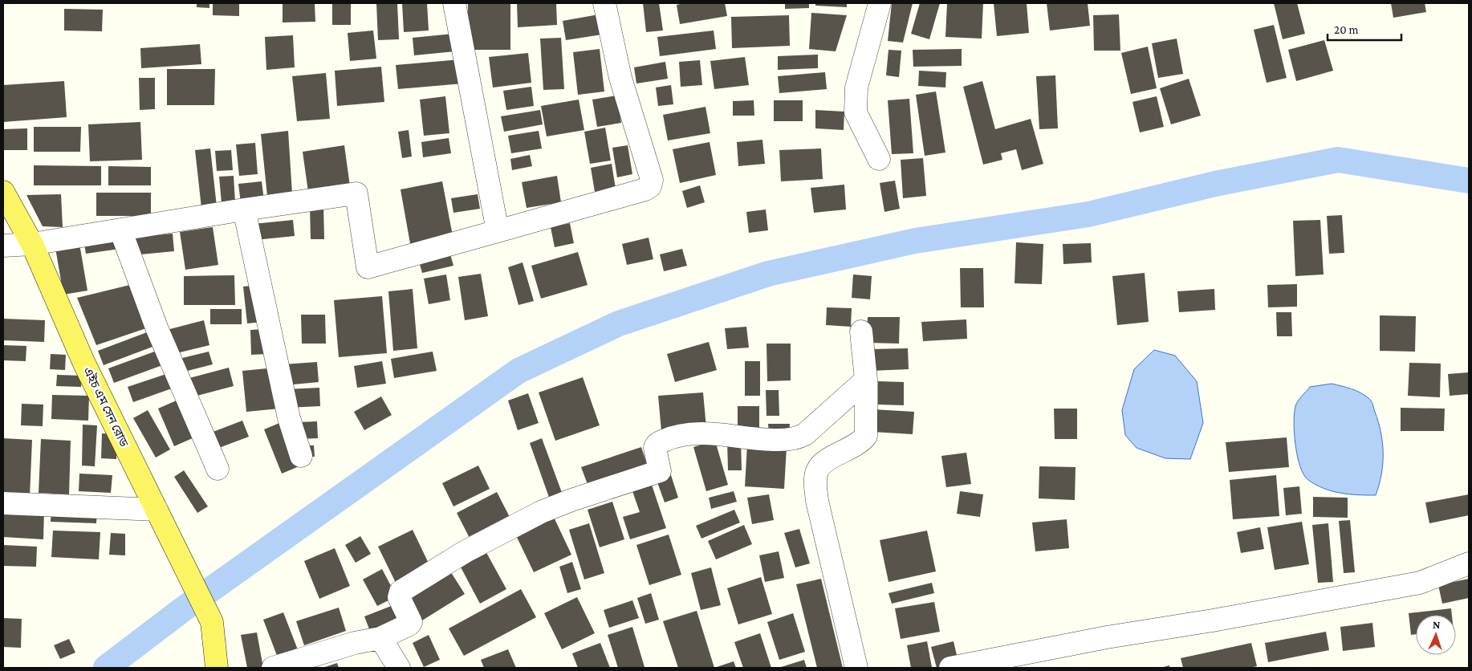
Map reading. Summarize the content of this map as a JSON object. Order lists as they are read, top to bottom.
{
  "streets": {
    "main road": ["এইচ এম সেন রোড"]
  },
  "scale_bar": "20 m",
  "north": "top"
}
